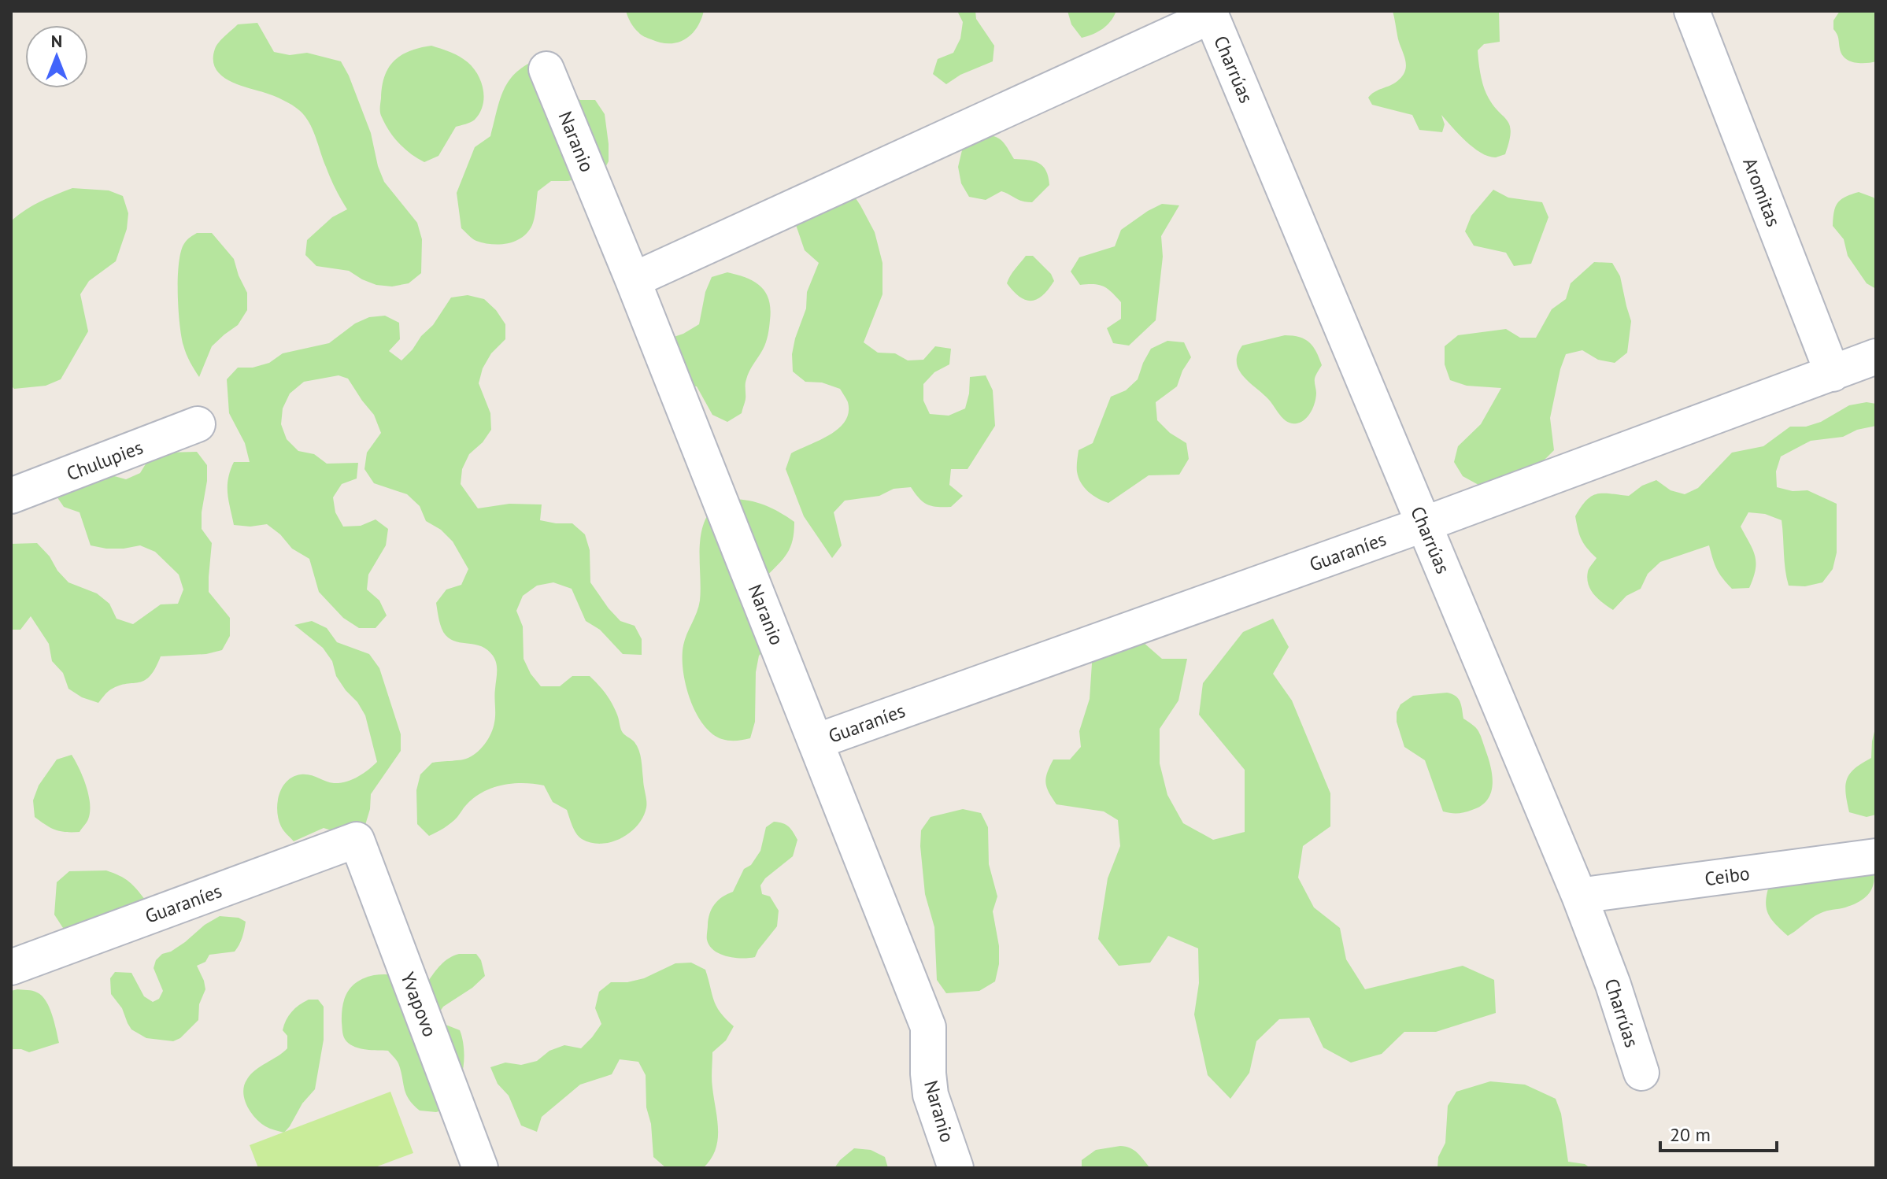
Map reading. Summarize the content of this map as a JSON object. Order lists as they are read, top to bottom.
{
  "streets": {
    "street": [
      "Charrúas",
      "Naranio",
      "Aromitas",
      "Chulupies",
      "Guaraníes",
      "Ceibo",
      "Yvapovo"
    ]
  },
  "crossings": [
    ["Charrúas", "Guaraníes"],
    ["Charrúas", "Ceibo"],
    ["Naranio", "Guaraníes"],
    ["Aromitas", "Guaraníes"],
    ["Guaraníes", "Yvapovo"]
  ],
  "scale_bar": "20 m",
  "north": "top"
}
